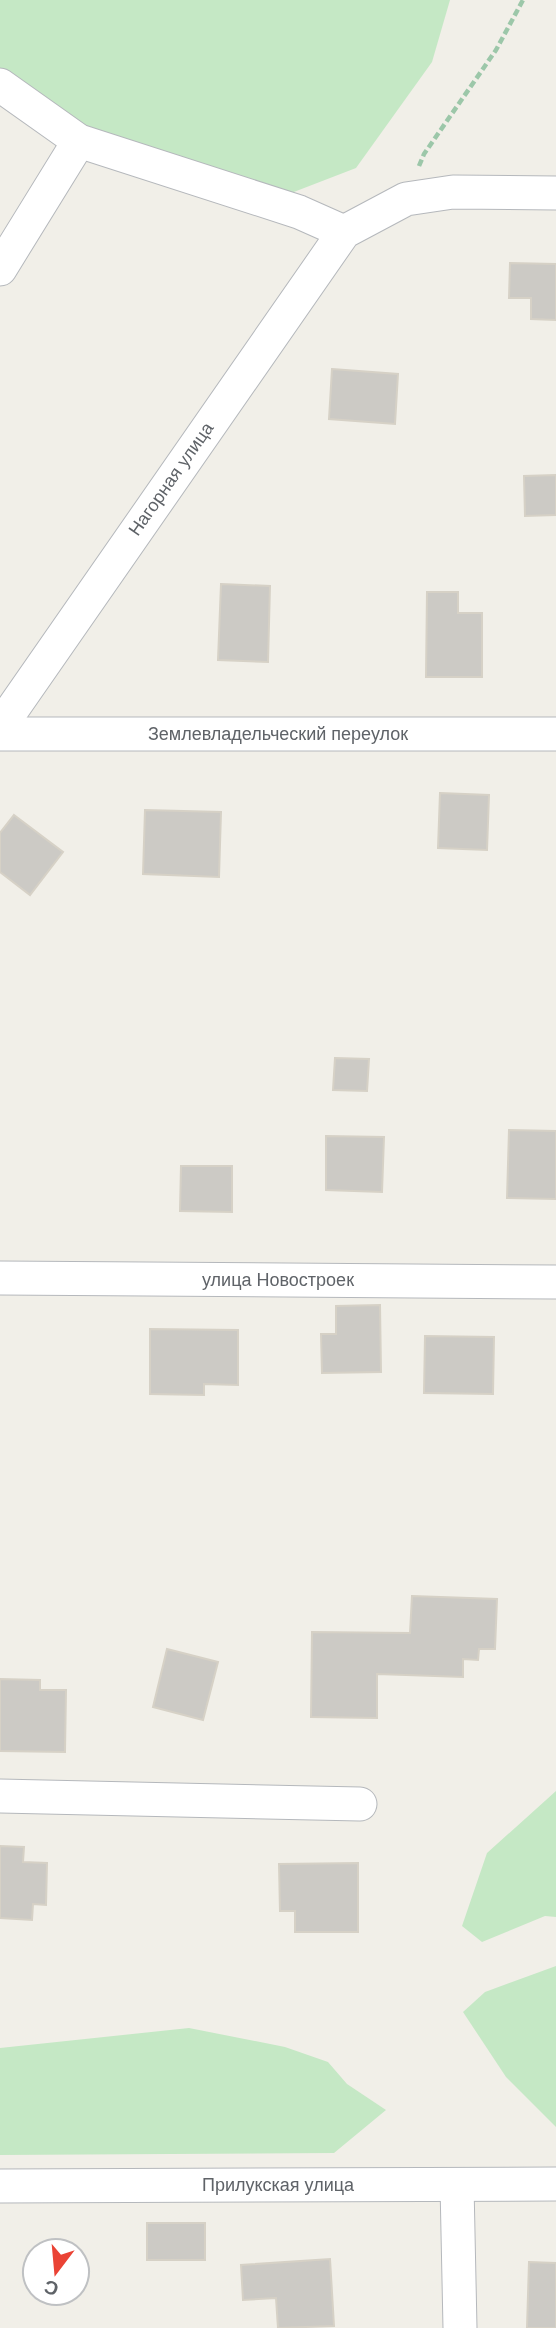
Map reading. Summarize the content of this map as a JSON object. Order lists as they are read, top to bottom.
{
  "streets": {
    "street": [
      "Нагорная улица",
      "Землевладельческий переулок",
      "улица Новостроек",
      "Прилукская улица"
    ]
  },
  "north": "bottom"
}
